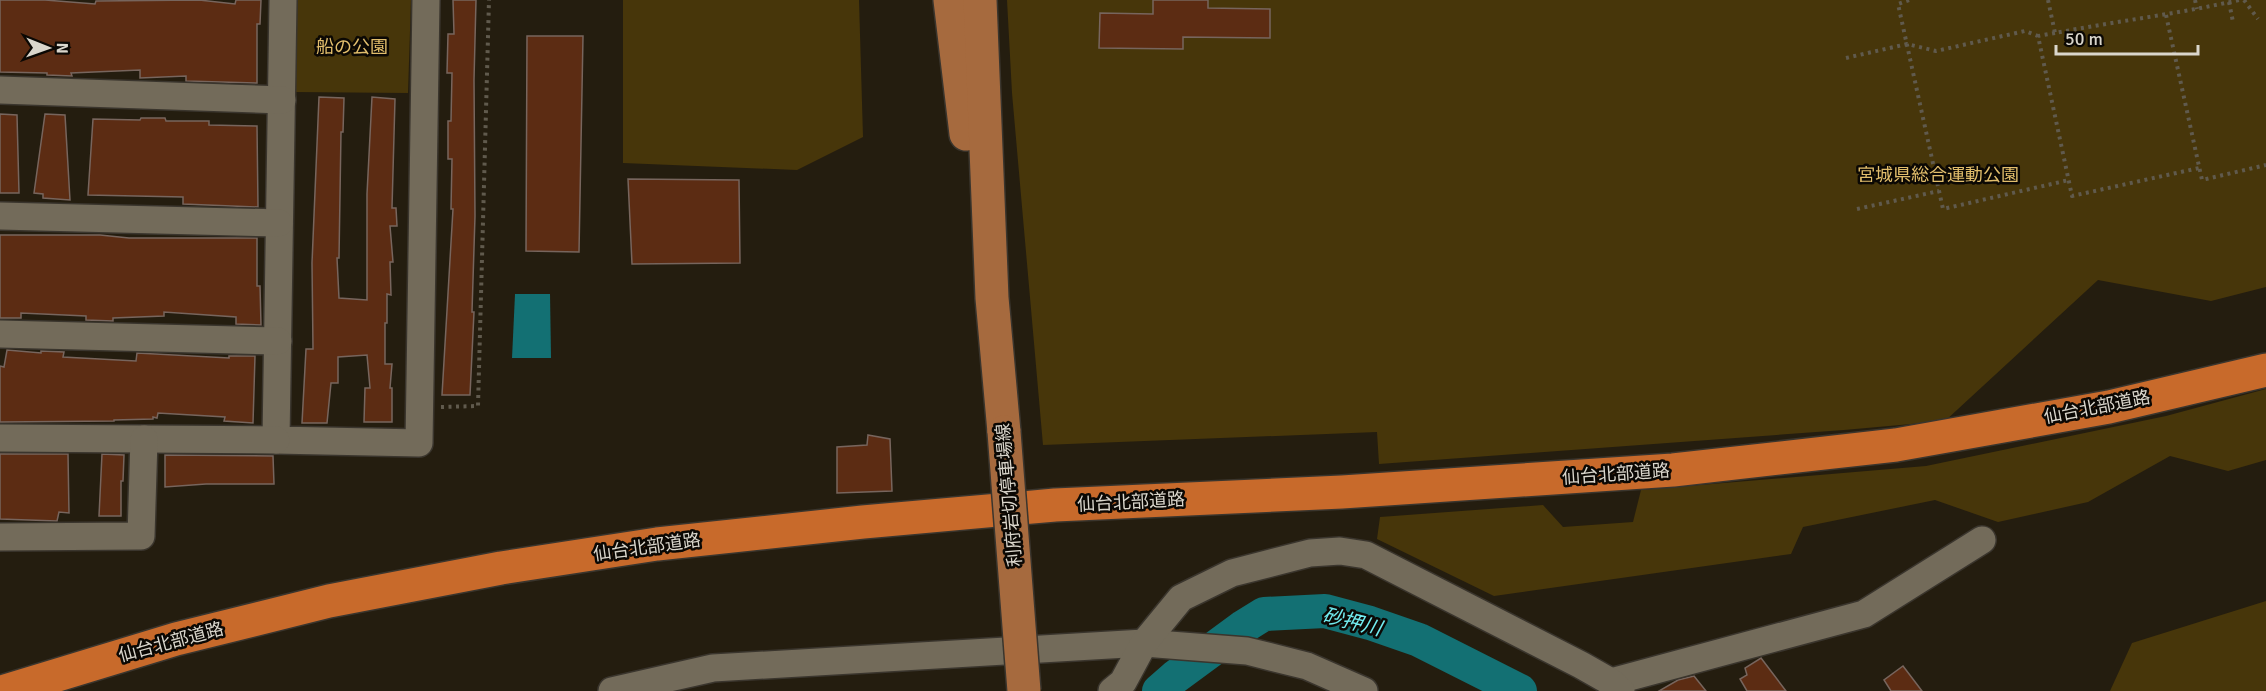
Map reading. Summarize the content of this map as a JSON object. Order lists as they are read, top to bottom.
{
  "streets": {
    "highway": ["仙台北部道路"],
    "main road": ["利府岩切停車場線"]
  },
  "water": ["砂押川"],
  "parks": ["船の公園", "宮城県総合運動公園"],
  "scale_bar": "50 m",
  "north": "right"
}
